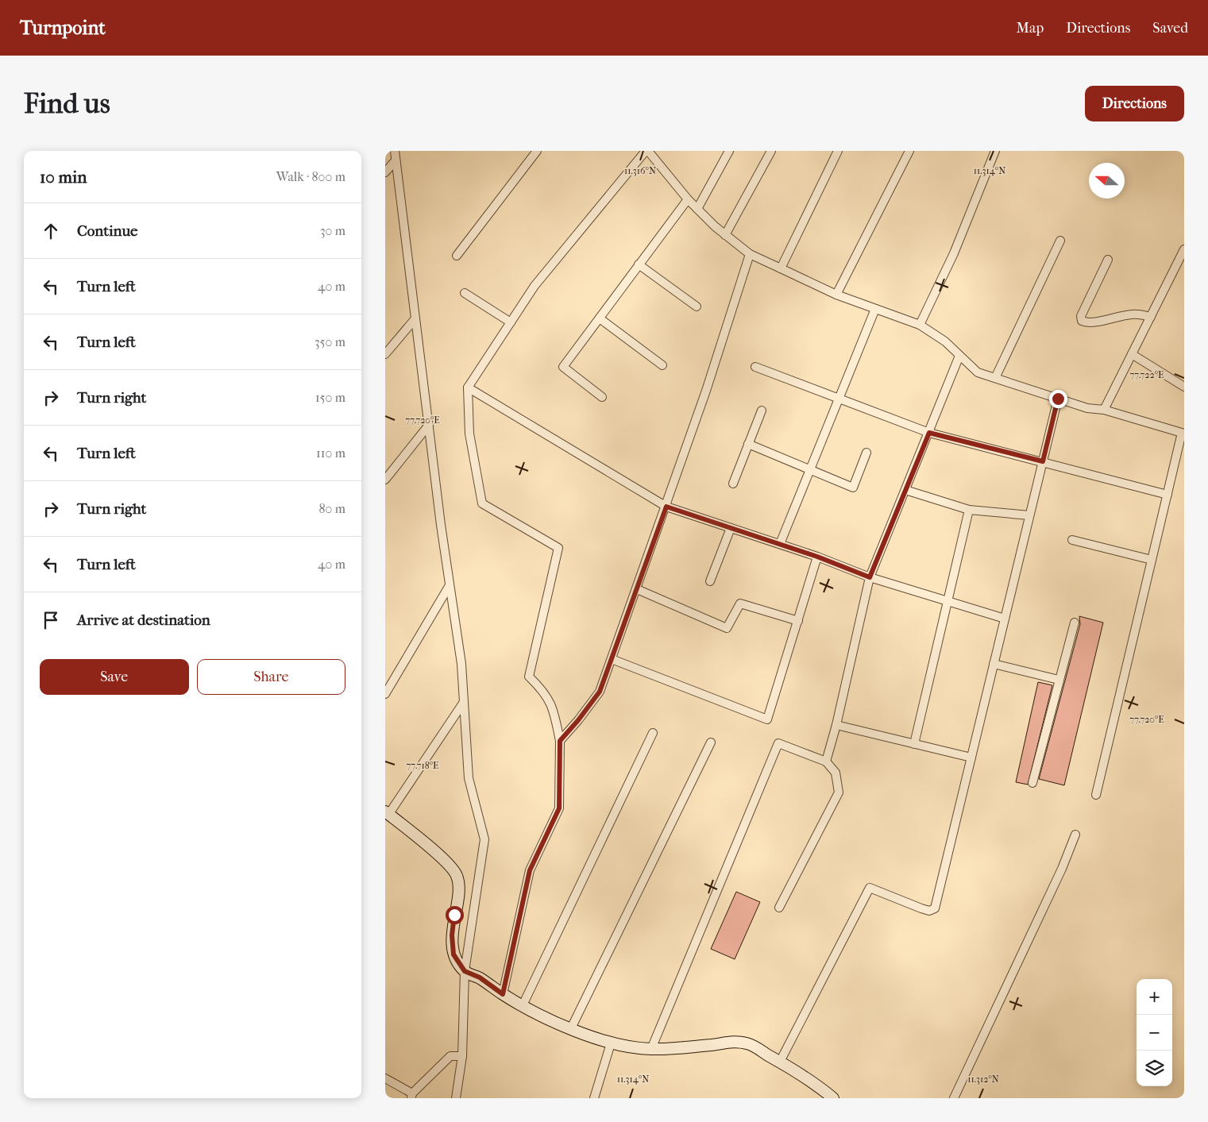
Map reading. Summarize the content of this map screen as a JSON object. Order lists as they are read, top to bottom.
{
  "north": "left",
  "page": {
    "header": "Turnpoint",
    "nav": ["Map", "Directions", "Saved"],
    "buttons": [
      "Directions",
      ["Save", "Share"]
    ],
    "title": "Find us",
    "heading": ["10 min", "Walk · 800 m"],
    "list": [
      ["Continue", "30 m"],
      ["Turn left", "40 m"],
      ["Turn left", "350 m"],
      ["Turn right", "150 m"],
      ["Turn left", "110 m"],
      ["Turn right", "80 m"],
      ["Turn left", "40 m"],
      "Arrive at destination"
    ],
    "map_buttons": ["+", "−"]
  },
  "coordinates": [
    "11.316°N",
    "11.314°N",
    "77.722°E",
    "77.720°E",
    "77.718°E",
    "11.312°N"
  ]
}
